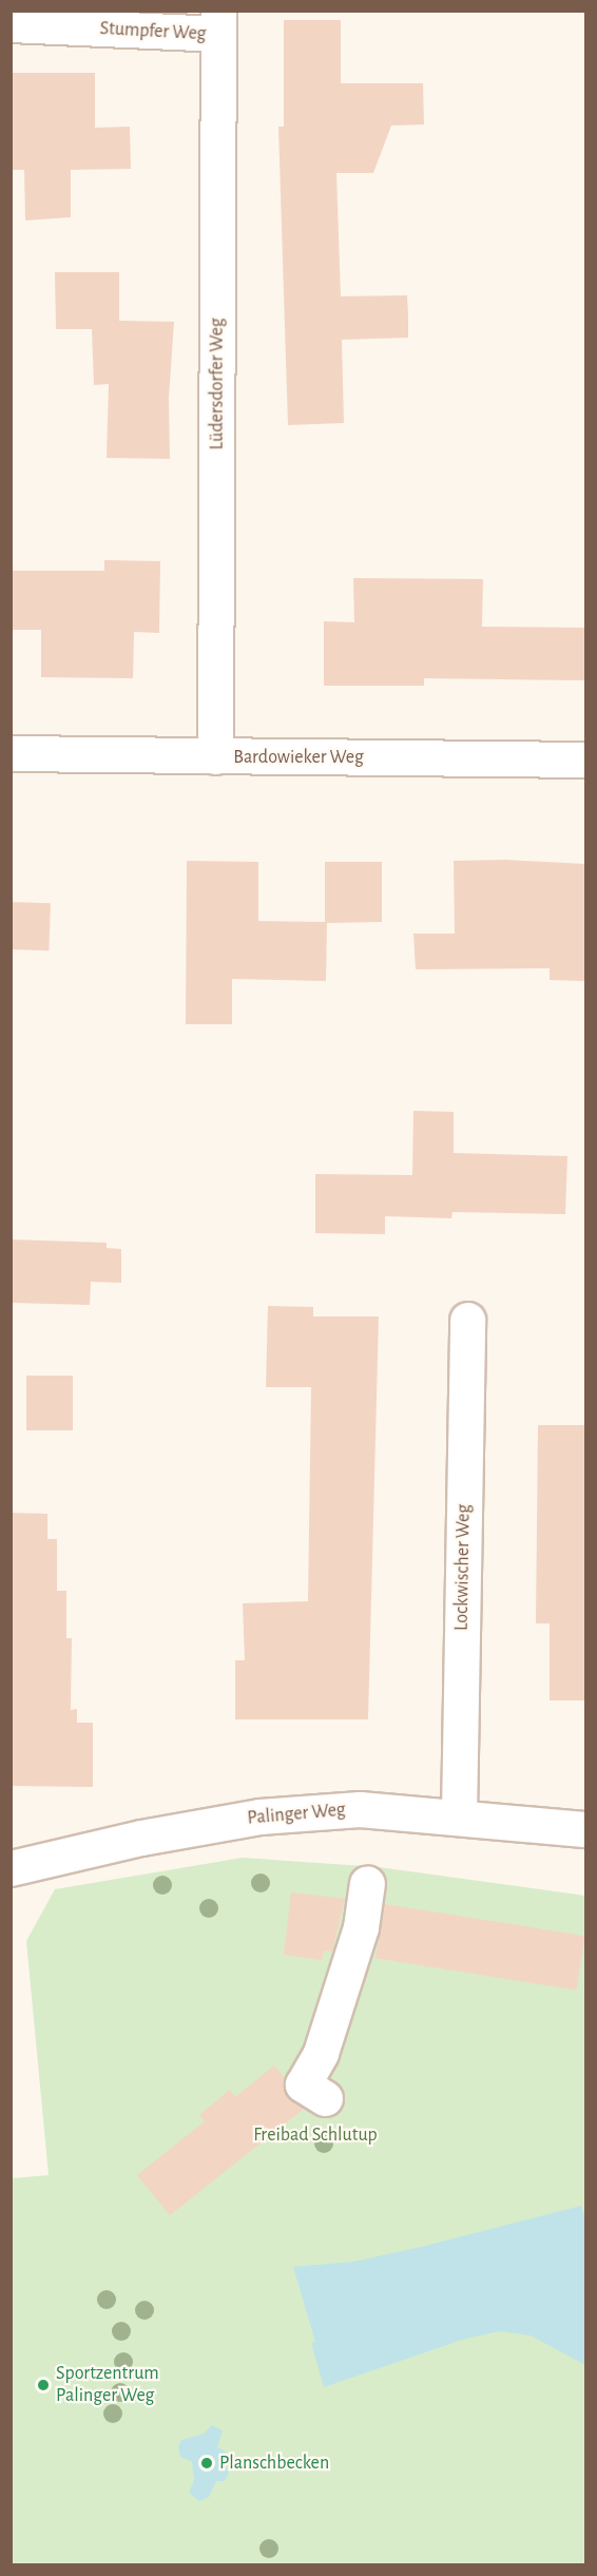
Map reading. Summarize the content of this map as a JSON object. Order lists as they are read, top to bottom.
{
  "streets": {
    "street": [
      "Stumpfer Weg",
      "Lüdersdorfer Weg",
      "Bardowieker Weg",
      "Lockwischer Weg",
      "Palinger Weg"
    ]
  },
  "crossings": [
    ["Stumpfer Weg", "Lüdersdorfer Weg"],
    ["Lüdersdorfer Weg", "Bardowieker Weg"],
    ["Lockwischer Weg", "Palinger Weg"]
  ],
  "parks": ["Freibad Schlutup"],
  "places": ["Sportzentrum Palinger Weg", "Planschbecken"]
}
